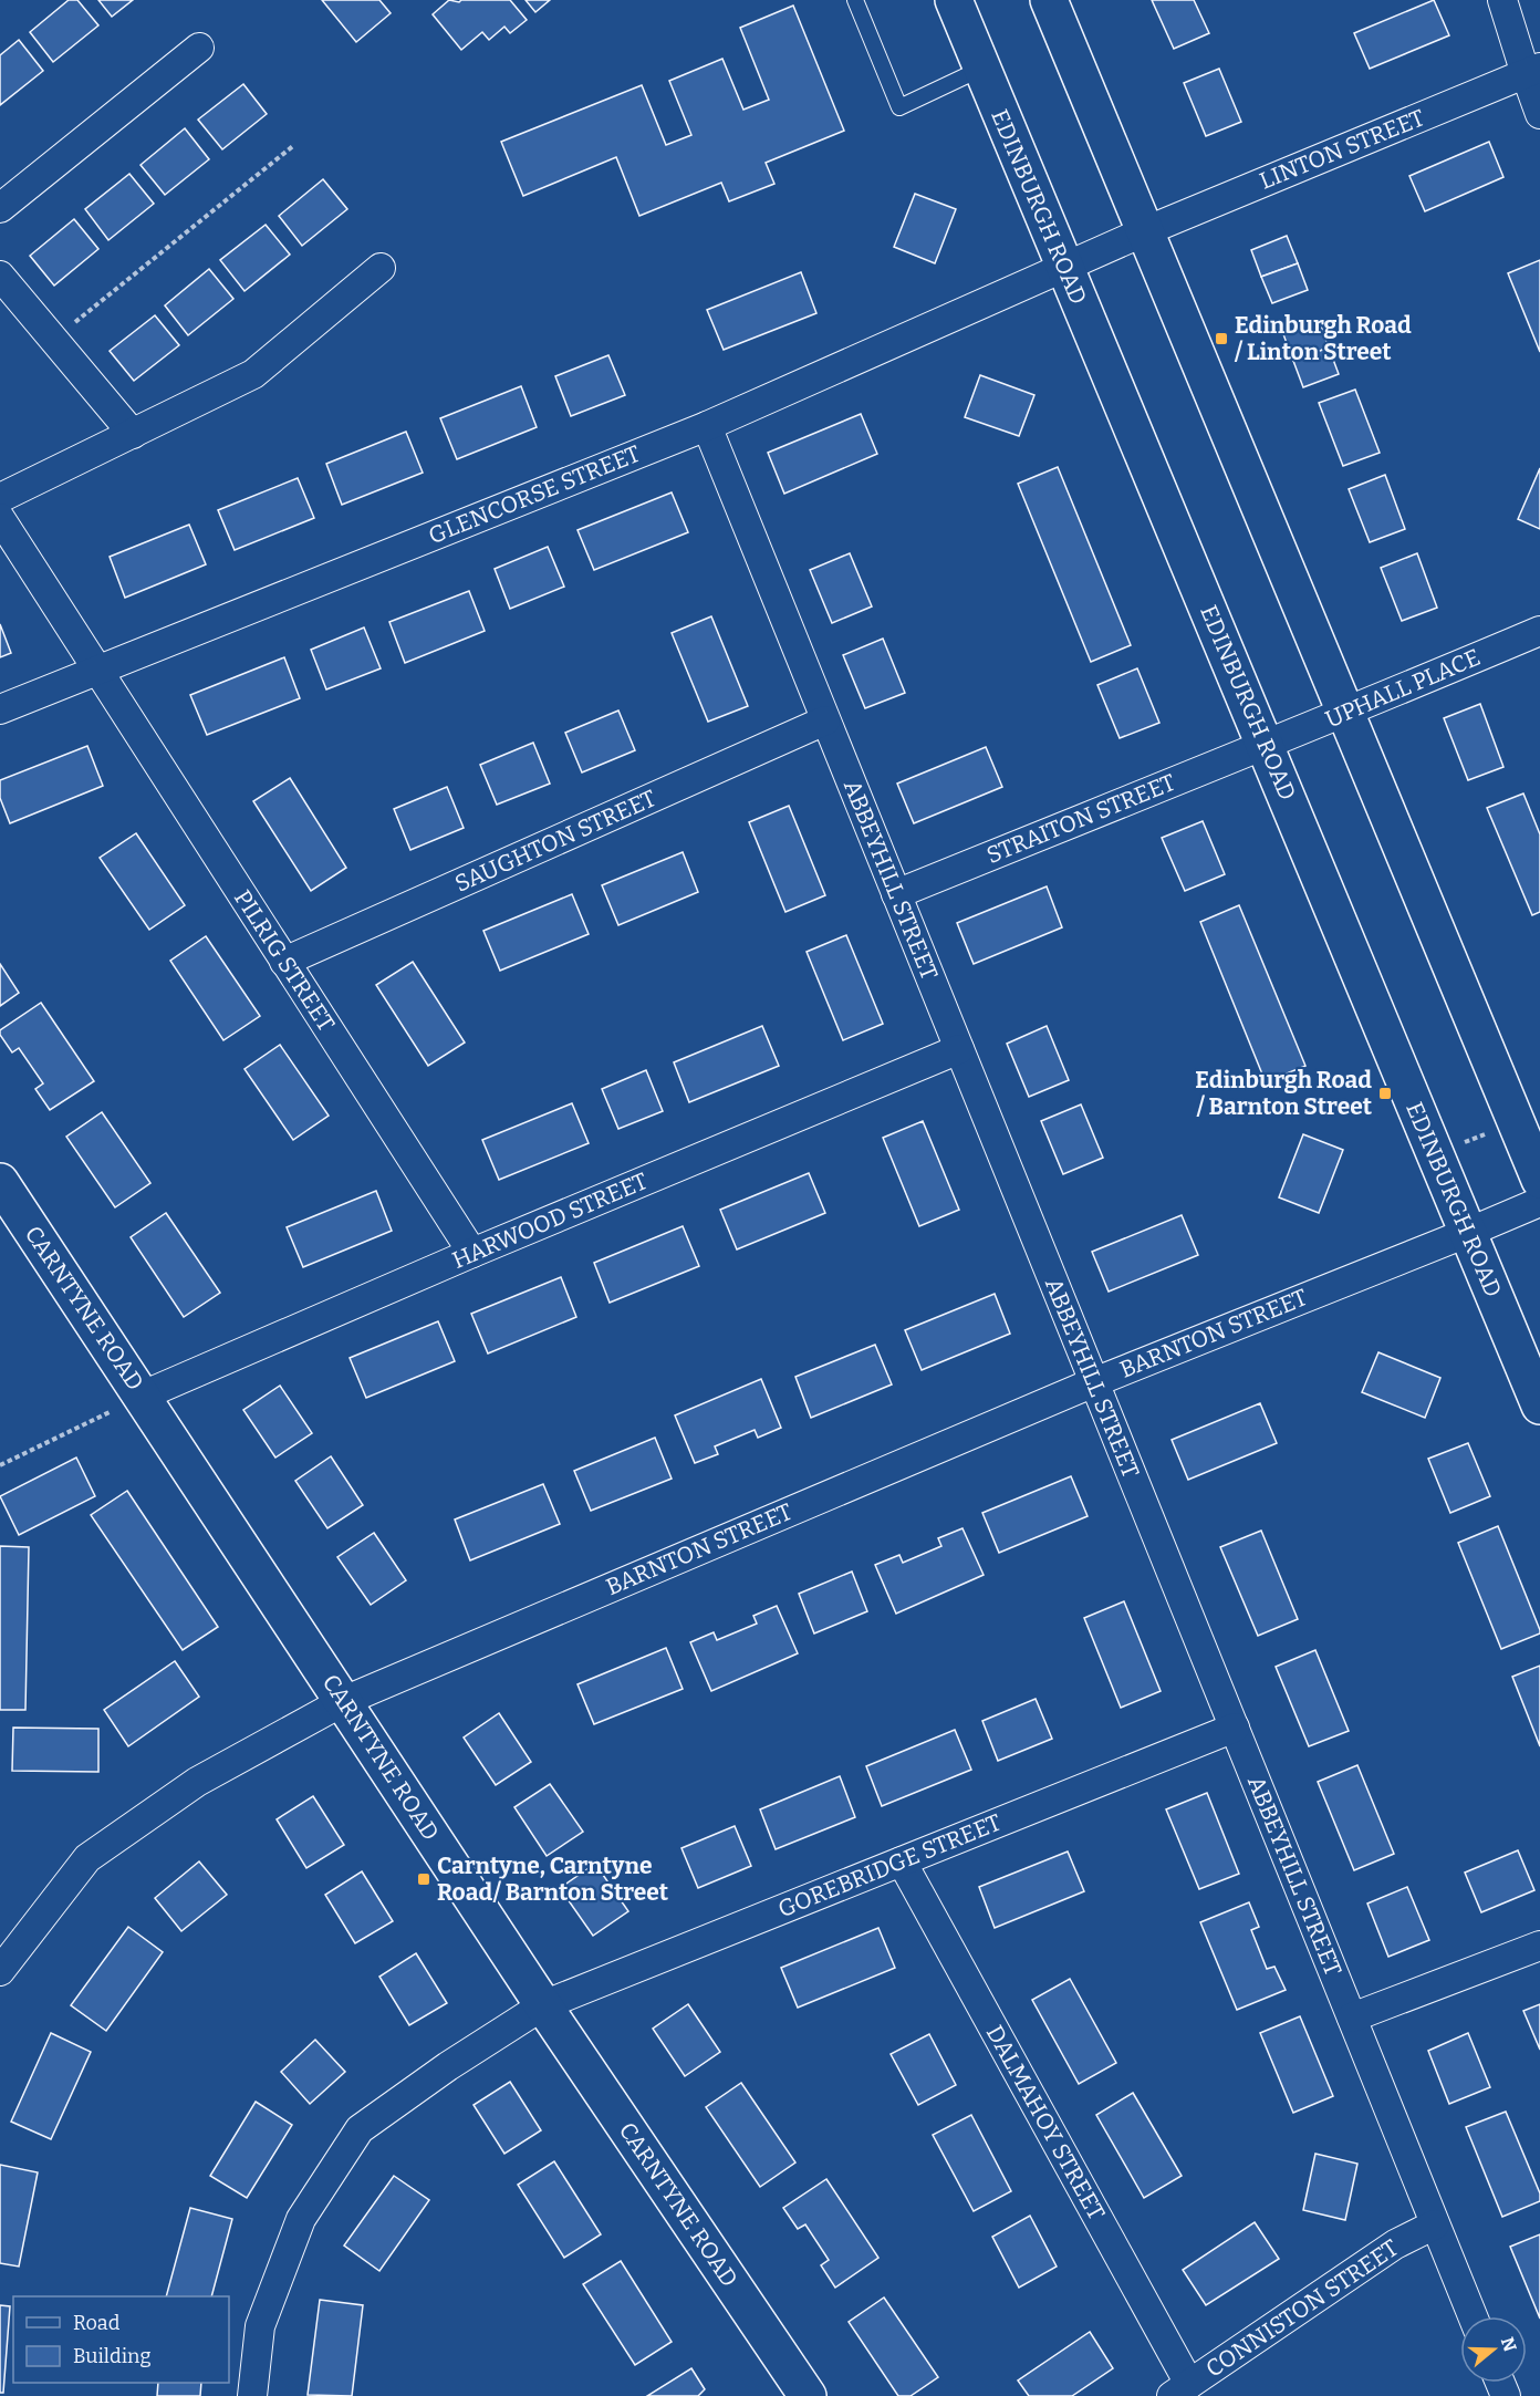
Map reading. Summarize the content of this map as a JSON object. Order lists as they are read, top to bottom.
{
  "streets": {
    "main road": ["EDINBURGH ROAD", "CARNTYNE ROAD"],
    "street": [
      "LINTON STREET",
      "GLENCORSE STREET",
      "UPHALL PLACE",
      "STRAITON STREET",
      "SAUGHTON STREET",
      "ABBEYHILL STREET",
      "PILRIG STREET",
      "HARWOOD STREET",
      "BARNTON STREET",
      "GOREBRIDGE STREET",
      "DALMAHOY STREET",
      "CONNISTON STREET"
    ]
  },
  "crossings": [
    ["LINTON STREET", "EDINBURGH ROAD"],
    ["LINTON STREET", "GLENCORSE STREET"],
    ["EDINBURGH ROAD", "GLENCORSE STREET"],
    ["EDINBURGH ROAD", "UPHALL PLACE"],
    ["EDINBURGH ROAD", "STRAITON STREET"],
    ["EDINBURGH ROAD", "BARNTON STREET"],
    ["GLENCORSE STREET", "ABBEYHILL STREET"],
    ["GLENCORSE STREET", "PILRIG STREET"],
    ["UPHALL PLACE", "STRAITON STREET"],
    ["STRAITON STREET", "ABBEYHILL STREET"],
    ["SAUGHTON STREET", "ABBEYHILL STREET"],
    ["SAUGHTON STREET", "PILRIG STREET"],
    ["ABBEYHILL STREET", "HARWOOD STREET"],
    ["ABBEYHILL STREET", "BARNTON STREET"],
    ["ABBEYHILL STREET", "GOREBRIDGE STREET"],
    ["ABBEYHILL STREET", "CONNISTON STREET"],
    ["PILRIG STREET", "HARWOOD STREET"],
    ["HARWOOD STREET", "CARNTYNE ROAD"],
    ["CARNTYNE ROAD", "BARNTON STREET"],
    ["CARNTYNE ROAD", "GOREBRIDGE STREET"],
    ["GOREBRIDGE STREET", "DALMAHOY STREET"],
    ["DALMAHOY STREET", "CONNISTON STREET"]
  ],
  "places": {
    "transit": ["Edinburgh Road / Linton Street", "Edinburgh Road / Barnton Street", "Carntyne, Carntyne Road/ Barnton Street"]
  },
  "legend": ["Road", "Building"],
  "north": "right"
}
